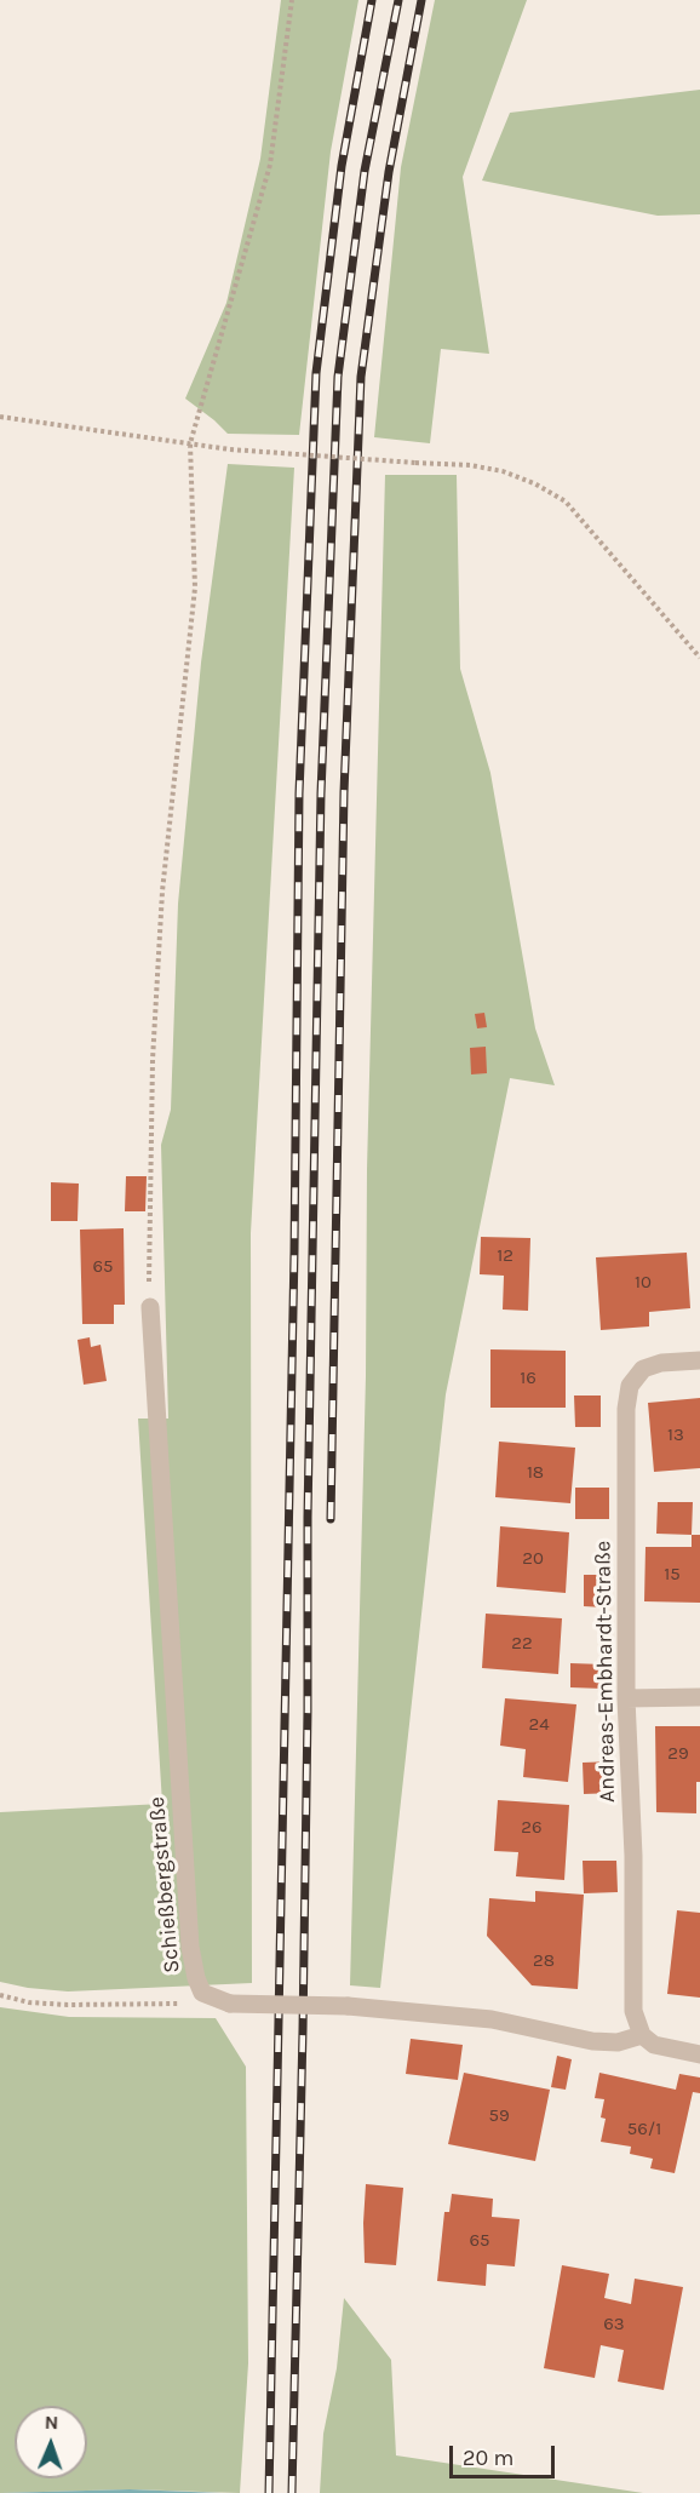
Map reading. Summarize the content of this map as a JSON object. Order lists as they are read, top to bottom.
{
  "streets": {
    "street": ["Andreas-Embhardt-Straße", "Schießbergstraße"]
  },
  "crossings": [
    ["Andreas-Embhardt-Straße", "Schießbergstraße"]
  ],
  "house_numbers": [
    "12",
    "65",
    "10",
    "16",
    "13",
    "18",
    "20",
    "15",
    "22",
    "24",
    "29",
    "26",
    "28",
    "59",
    "56/1",
    "65",
    "63"
  ],
  "scale_bar": "20 m",
  "north": "top"
}
